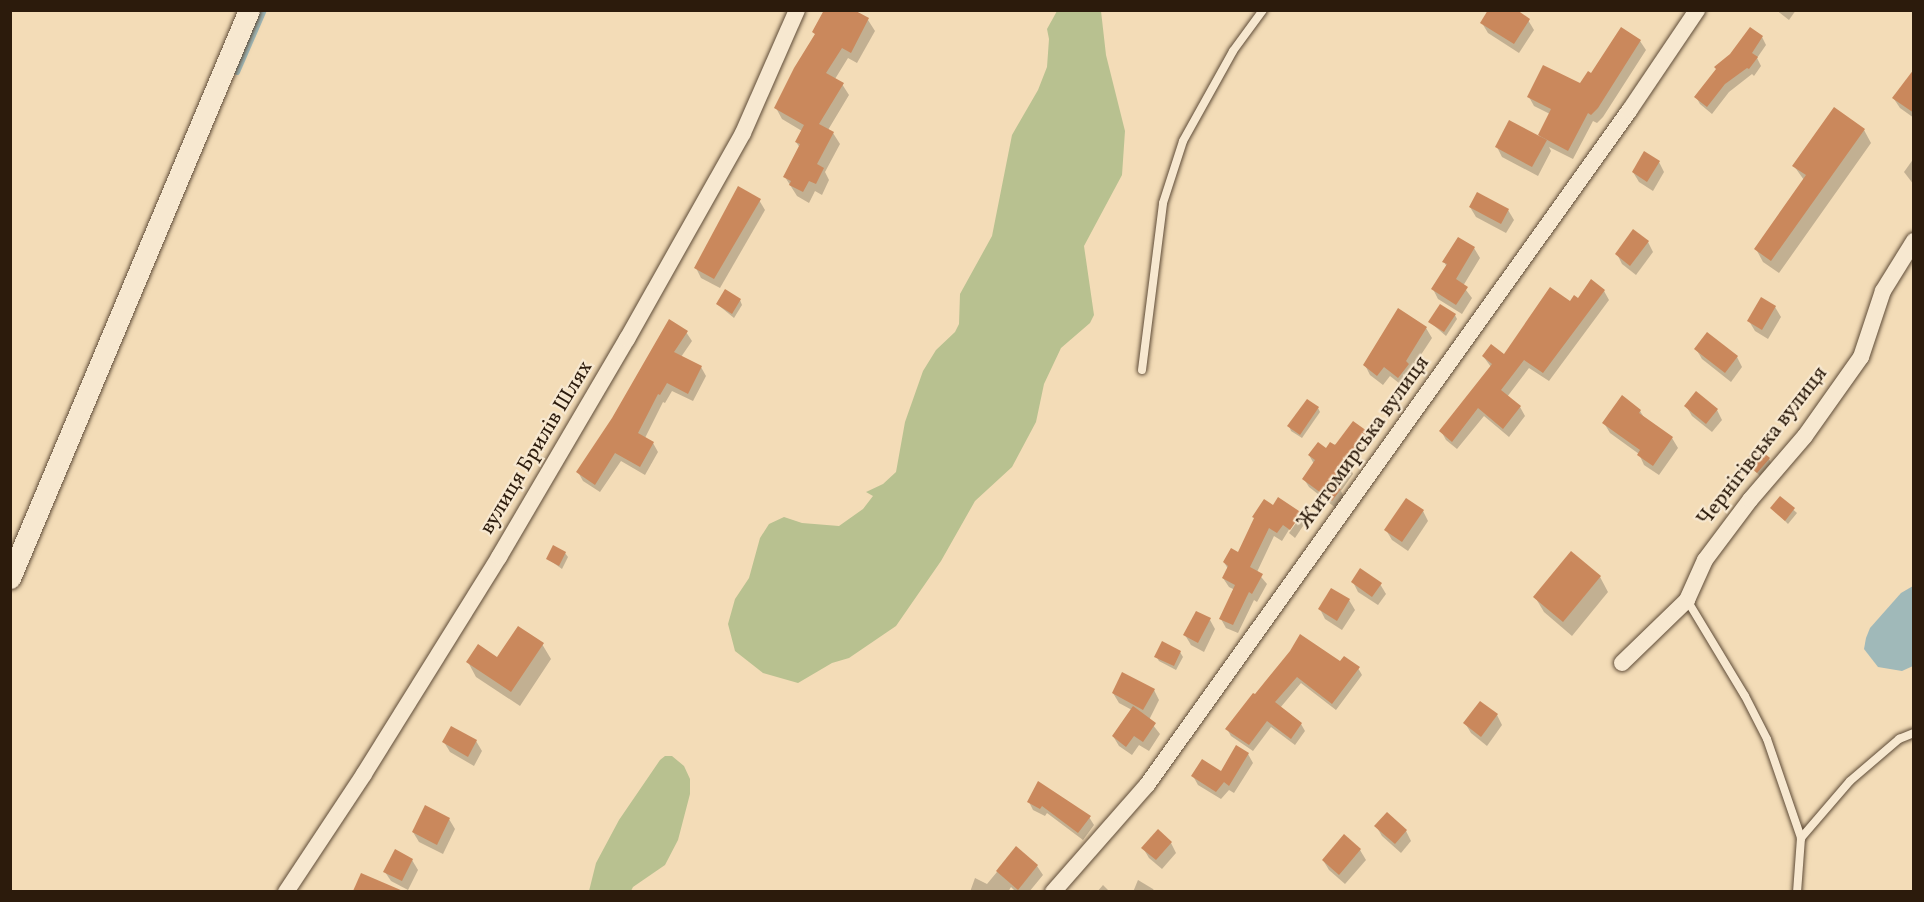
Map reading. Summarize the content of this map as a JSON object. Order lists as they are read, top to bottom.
{
  "streets": {
    "street": ["Житомирська вулиця", "Чернігівська вулиця", "вулиця Брилів Шлях"]
  }
}
